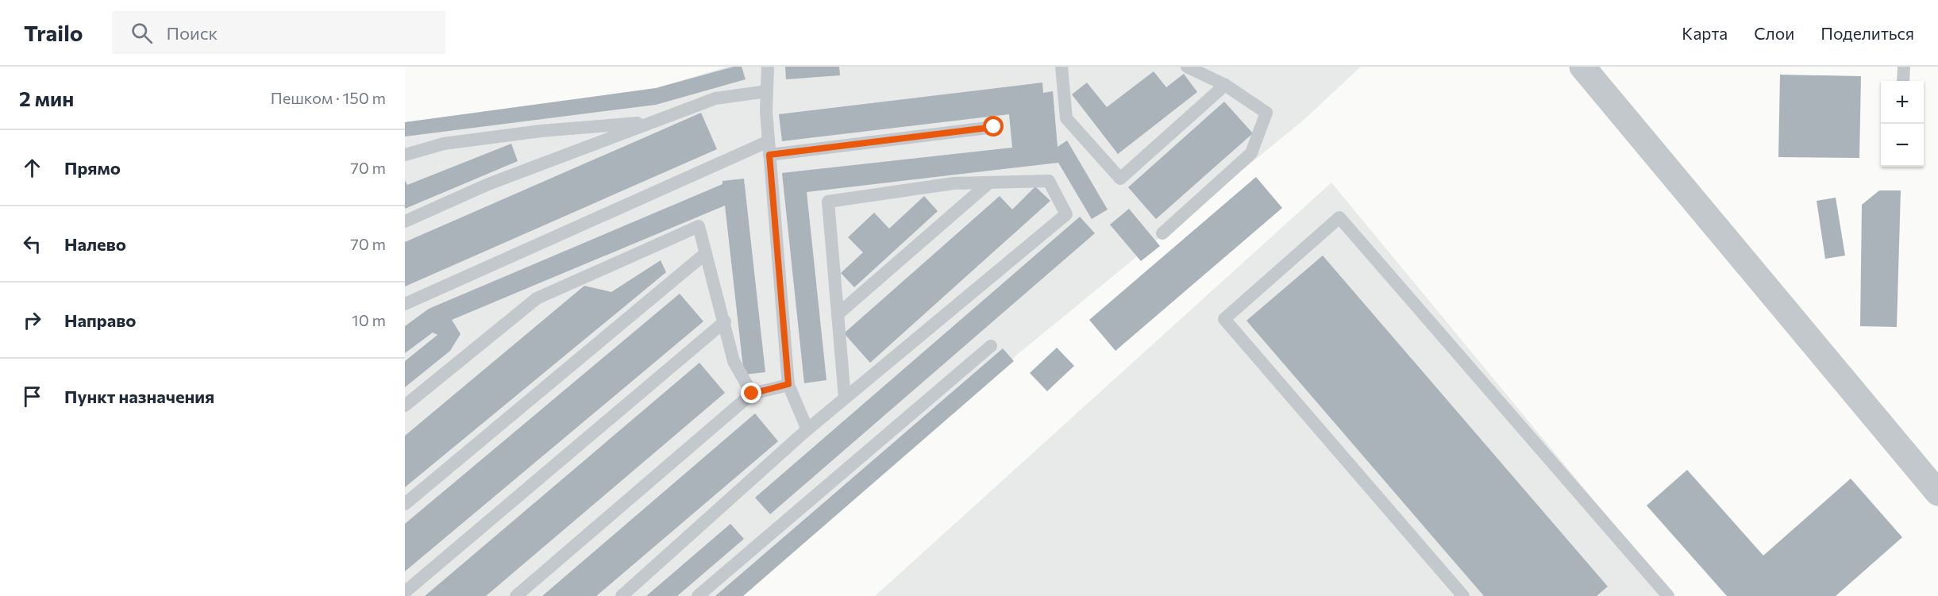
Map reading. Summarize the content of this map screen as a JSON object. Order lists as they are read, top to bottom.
{
  "page": {
    "header": "Trailo",
    "search": "Поиск",
    "nav": ["Карта", "Слои", "Поделиться"],
    "heading": ["2 мин", "Пешком · 150 m"],
    "map_buttons": ["+", "−"],
    "list": [
      ["Прямо", "70 m"],
      ["Налево", "70 m"],
      ["Направо", "10 m"],
      "Пункт назначения"
    ]
  }
}
